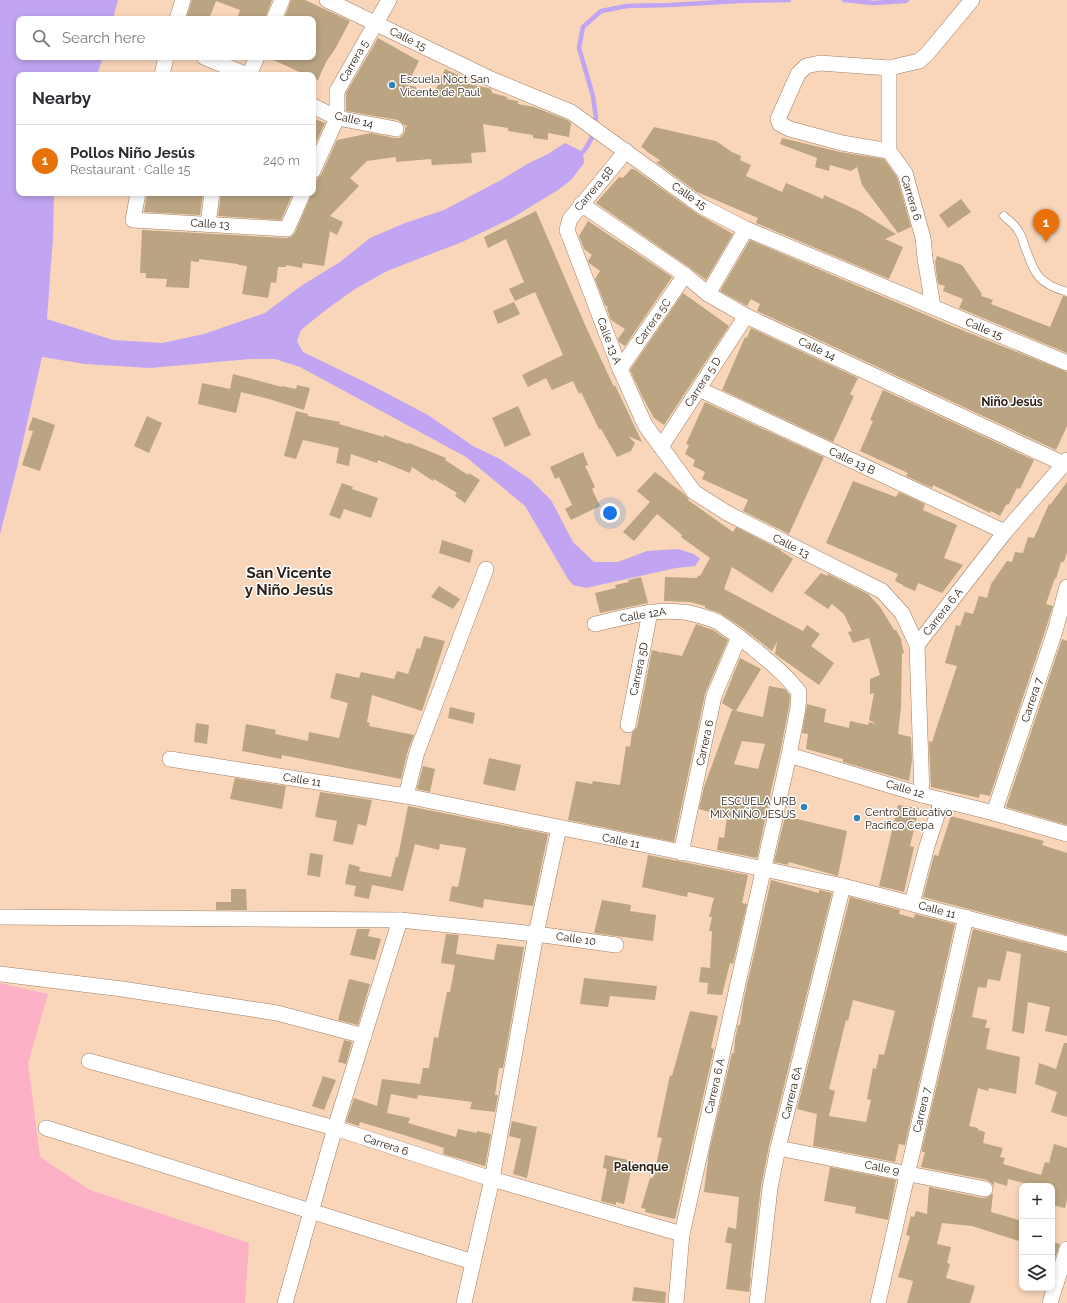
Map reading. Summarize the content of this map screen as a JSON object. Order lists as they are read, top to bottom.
{
  "streets": {
    "street": [
      "Calle 15",
      "Carrera 5",
      "Calle 14",
      "Carrera 5B",
      "Carrera 6",
      "Calle 13",
      "Carrera 5C",
      "Calle 13 A",
      "Carrera 5 D",
      "Calle 13 B",
      "Carrera 6 A",
      "Calle 12A",
      "Carrera 5D",
      "Carrera 7",
      "Calle 11",
      "Calle 12",
      "Calle 10",
      "Carrera 6A",
      "Calle 9"
    ]
  },
  "crossings": [
    ["Calle 15", "Carrera 5"],
    ["Calle 15", "Carrera 5B"],
    ["Calle 15", "Carrera 6"],
    ["Carrera 5", "Calle 14"],
    ["Calle 14", "Carrera 5B"],
    ["Calle 14", "Carrera 5C"],
    ["Calle 14", "Carrera 5 D"],
    ["Calle 14", "Carrera 6 A"],
    ["Carrera 5B", "Calle 13 A"],
    ["Carrera 6", "Carrera 6 A"],
    ["Carrera 6", "Calle 12A"],
    ["Carrera 6", "Calle 11"],
    ["Calle 13", "Calle 13 A"],
    ["Calle 13", "Carrera 5 D"],
    ["Calle 13", "Carrera 6 A"],
    ["Carrera 5C", "Calle 13 A"],
    ["Calle 13 A", "Carrera 5 D"],
    ["Carrera 5 D", "Calle 13 B"],
    ["Calle 13 B", "Carrera 6 A"],
    ["Carrera 6 A", "Calle 11"],
    ["Carrera 6 A", "Calle 12"],
    ["Calle 12A", "Carrera 5D"],
    ["Carrera 7", "Calle 11"],
    ["Carrera 7", "Calle 12"],
    ["Carrera 7", "Calle 9"],
    ["Calle 11", "Carrera 6A"],
    ["Carrera 6A", "Calle 9"]
  ],
  "districts": ["Niño Jesús", "San Vicente y Niño Jesús", "Palenque"],
  "places": ["Escuela Noct San Vicente de Paul", "ESCUELA URB MIX NIÑO JESUS", "Centro Educativo Pacifico Cepa"],
  "page": {
    "search": "Search here",
    "heading": "Nearby",
    "list": [
      {
        "mark": "1",
        "name": "Pollos Niño Jesús",
        "note": "Restaurant · Calle 15",
        "value": "240 m"
      }
    ],
    "pins": "1",
    "map_buttons": ["+", "−"]
  }
}
